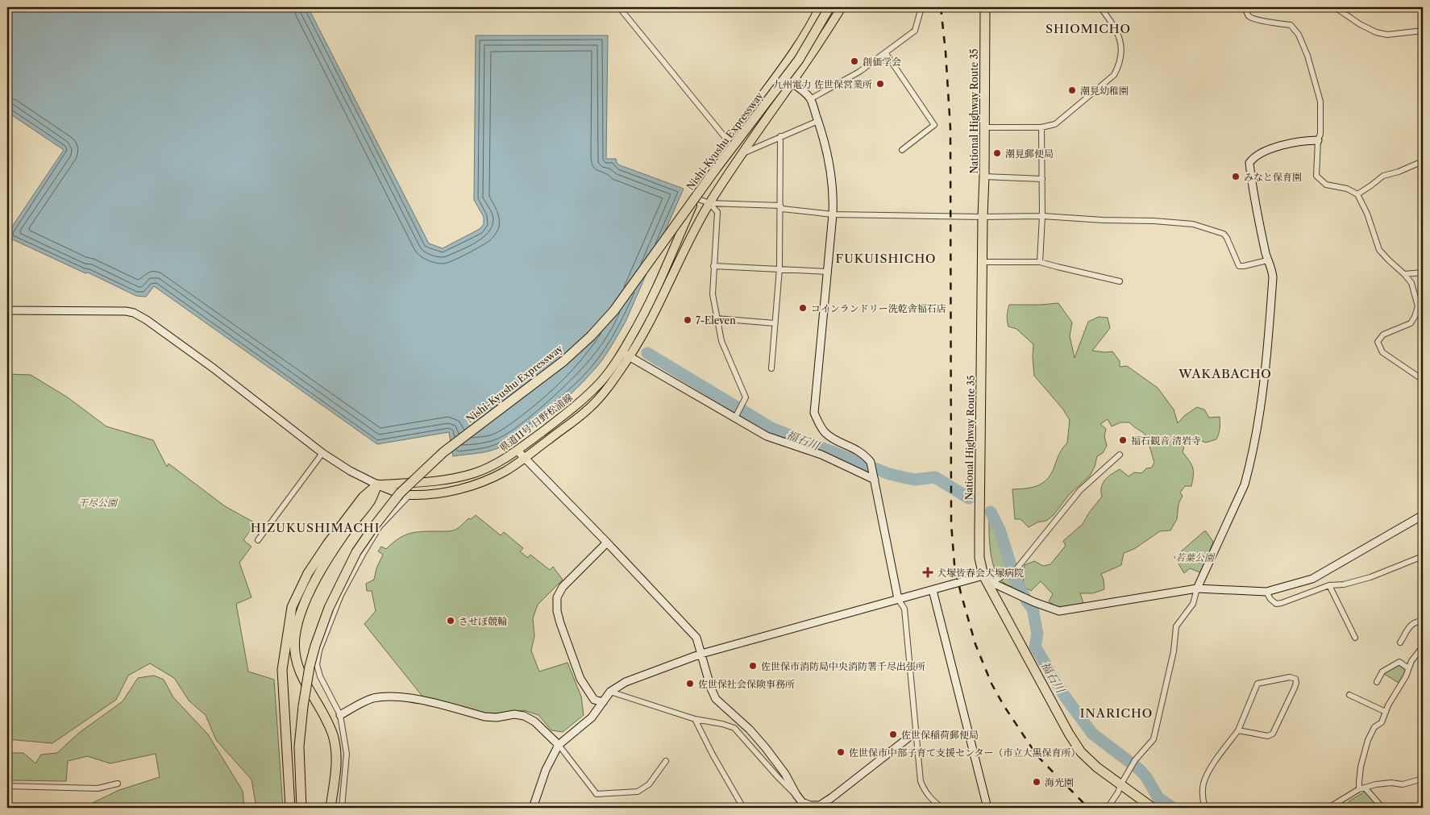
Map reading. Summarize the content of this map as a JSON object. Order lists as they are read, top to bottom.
{
  "streets": {
    "highway": ["National Highway Route 35", "Nishi-Kyushu Expressway"],
    "main road": ["県道11号 日野松浦線"]
  },
  "districts": [
    "SHIOMICHO",
    "FUKUISHICHO",
    "WAKABACHO",
    "HIZUKUSHIMACHI",
    "INARICHO"
  ],
  "water": ["福石川"],
  "parks": ["干尽公園", "若葉公園"],
  "places": {
    "other": [
      "創価学会",
      "九州電力 佐世保営業所",
      "潮見幼稚園",
      "潮見郵便局",
      "みなと保育園",
      "コインランドリー洗乾舎福石店",
      "7-Eleven",
      "福石観音 清岩寺",
      "させぼ競輪",
      "佐世保市消防局中央消防署千尽出張所",
      "佐世保社会保険事務所",
      "佐世保稲荷郵便局",
      "佐世保市中部子育て支援センター（市立大黒保育所）",
      "海光園"
    ],
    "health": ["犬塚皆春会犬塚病院"]
  }
}
